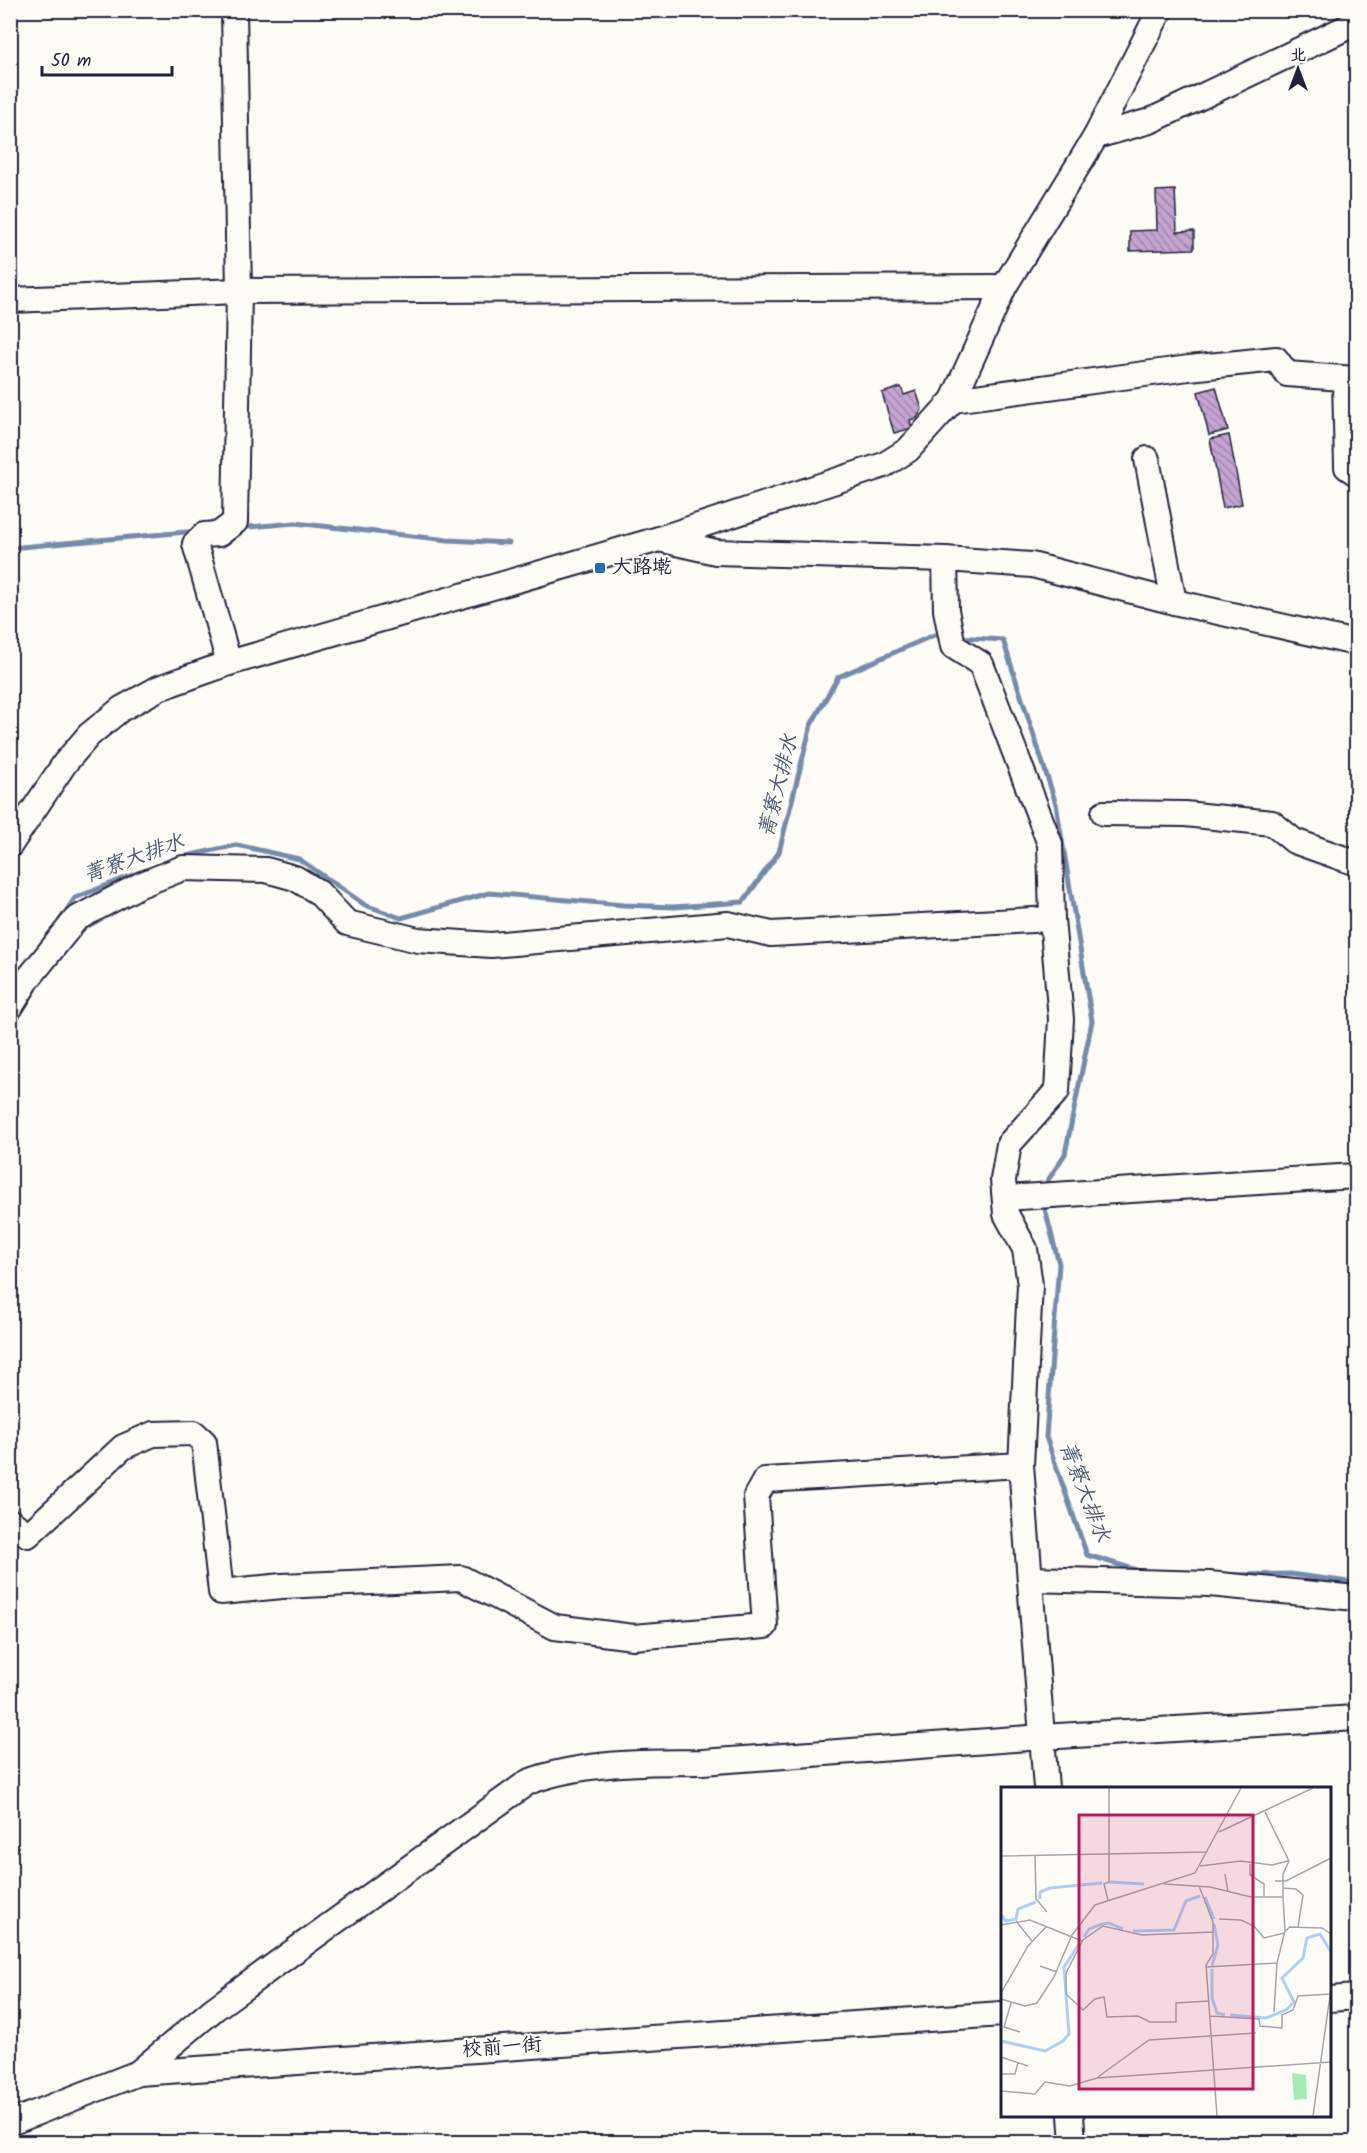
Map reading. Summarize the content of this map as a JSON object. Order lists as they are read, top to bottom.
{
  "streets": {
    "street": ["校前一街"]
  },
  "water": ["菁寮大排水"],
  "places": {
    "transit": ["大路墘"]
  },
  "scale_bar": "50 m",
  "north": "top"
}
